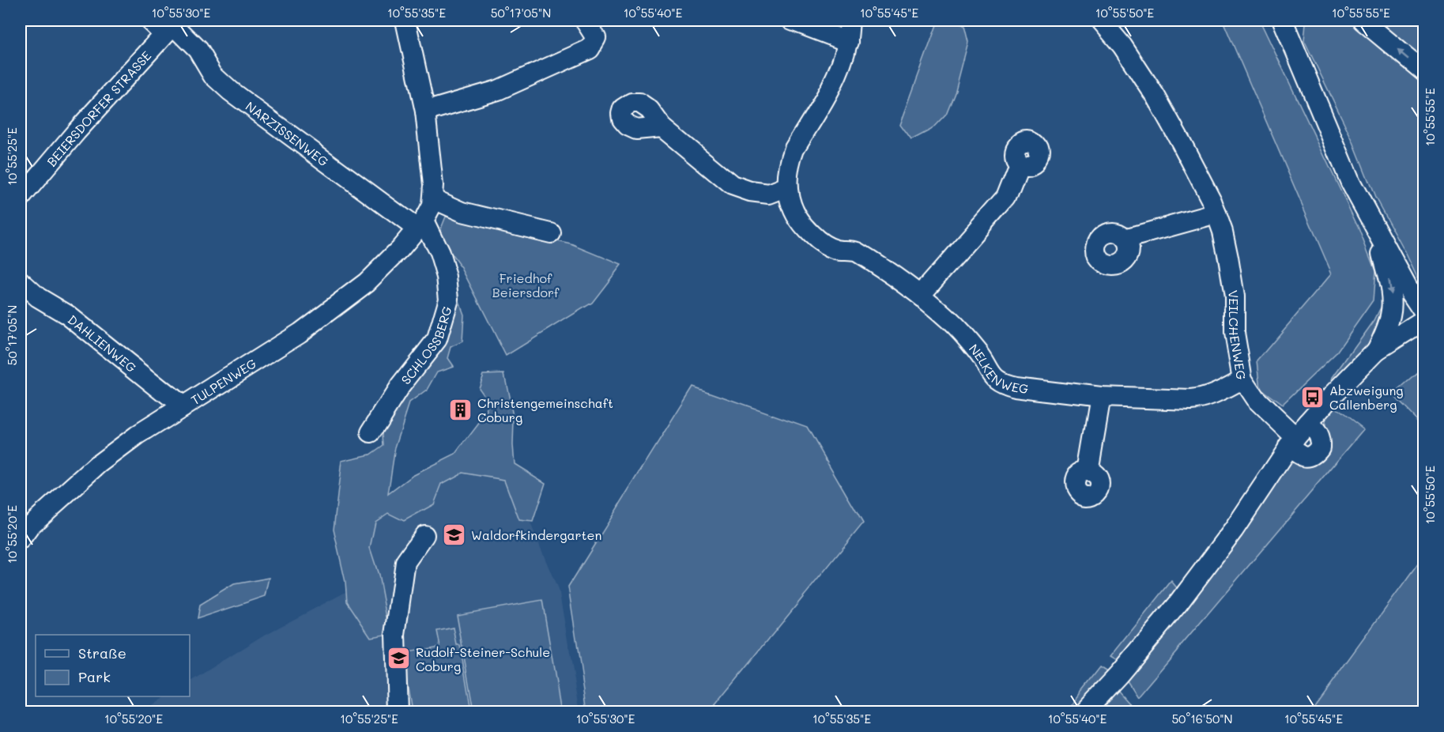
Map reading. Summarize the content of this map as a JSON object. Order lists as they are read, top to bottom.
{
  "streets": {
    "street": [
      "BEIERSDORFER STRASSE",
      "NARZISSENWEG",
      "VEILCHENWEG",
      "DAHLIENWEG",
      "SCHLOSSBERG",
      "NELKENWEG",
      "TULPENWEG"
    ]
  },
  "crossings": [
    ["BEIERSDORFER STRASSE", "NARZISSENWEG"],
    ["NARZISSENWEG", "SCHLOSSBERG"],
    ["NARZISSENWEG", "TULPENWEG"],
    ["VEILCHENWEG", "NELKENWEG"],
    ["DAHLIENWEG", "TULPENWEG"],
    ["SCHLOSSBERG", "TULPENWEG"]
  ],
  "parks": ["Friedhof Beiersdorf"],
  "places": {
    "bus stop": ["Abzweigung Callenberg"],
    "building": ["Christengemeinschaft Coburg"],
    "school or university": ["Waldorfkindergarten", "Rudolf-Steiner-Schule Coburg"]
  },
  "legend": ["Straße", "Park"],
  "coordinates": [
    "10°55'30\"E",
    "10°55'35\"E",
    "50°17'05\"N",
    "10°55'40\"E",
    "10°55'45\"E",
    "10°55'50\"E",
    "10°55'55\"E",
    "10°55'25\"E",
    "10°55'20\"E",
    "50°16'50\"N"
  ]
}
